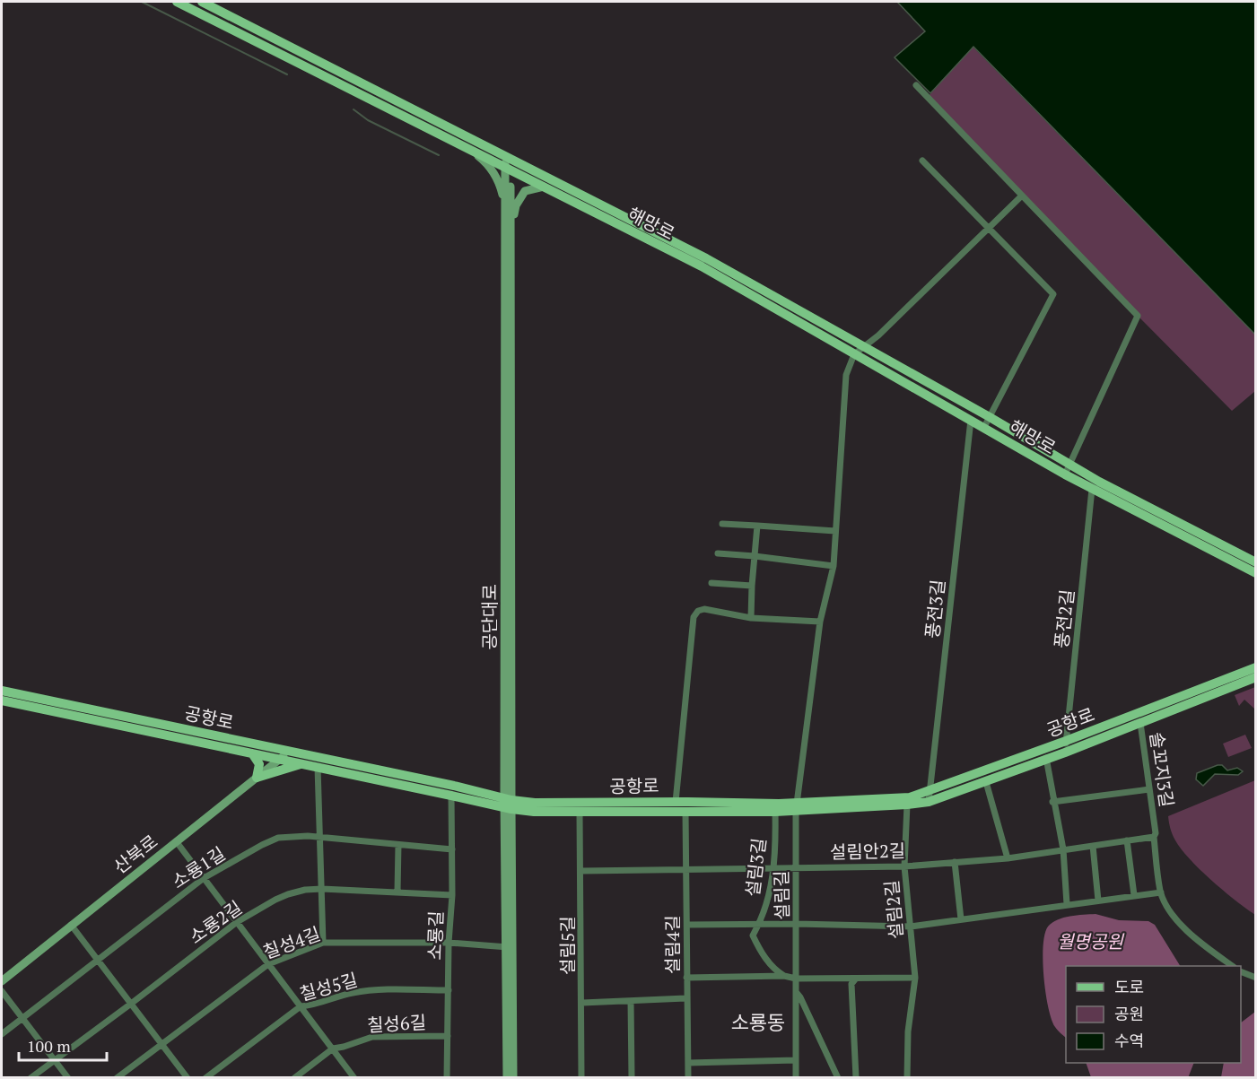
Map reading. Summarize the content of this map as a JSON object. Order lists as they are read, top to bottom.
{
  "streets": {
    "main road": ["해망로", "공항로"],
    "street": [
      "풍전3길",
      "공단대로",
      "풍전2길",
      "솔꼬지3길",
      "설림안2길",
      "산북로",
      "소룡1길",
      "설림3길",
      "설림길",
      "설림2길",
      "소룡2길",
      "소룡길",
      "칠성4길",
      "설림4길",
      "설림5길",
      "칠성5길",
      "칠성6길"
    ]
  },
  "crossings": [
    ["해망로", "풍전3길"],
    ["해망로", "공단대로"],
    ["해망로", "풍전2길"],
    ["해망로", "설림길"],
    ["풍전3길", "공항로"],
    ["공단대로", "공항로"],
    ["공단대로", "칠성4길"],
    ["풍전2길", "공항로"],
    ["공항로", "솔꼬지3길"],
    ["공항로", "산북로"],
    ["공항로", "설림3길"],
    ["공항로", "설림길"],
    ["공항로", "설림2길"],
    ["공항로", "소룡길"],
    ["공항로", "설림4길"],
    ["공항로", "설림5길"],
    ["솔꼬지3길", "설림안2길"],
    ["설림안2길", "설림3길"],
    ["설림안2길", "설림길"],
    ["설림안2길", "설림2길"],
    ["설림안2길", "설림4길"],
    ["설림안2길", "설림5길"],
    ["소룡1길", "소룡길"],
    ["소룡2길", "소룡길"],
    ["소룡길", "칠성4길"],
    ["소룡길", "칠성5길"],
    ["소룡길", "칠성6길"]
  ],
  "districts": ["소룡동"],
  "parks": ["월명공원"],
  "legend": ["도로", "공원", "수역"],
  "scale_bar": "100 m"
}
